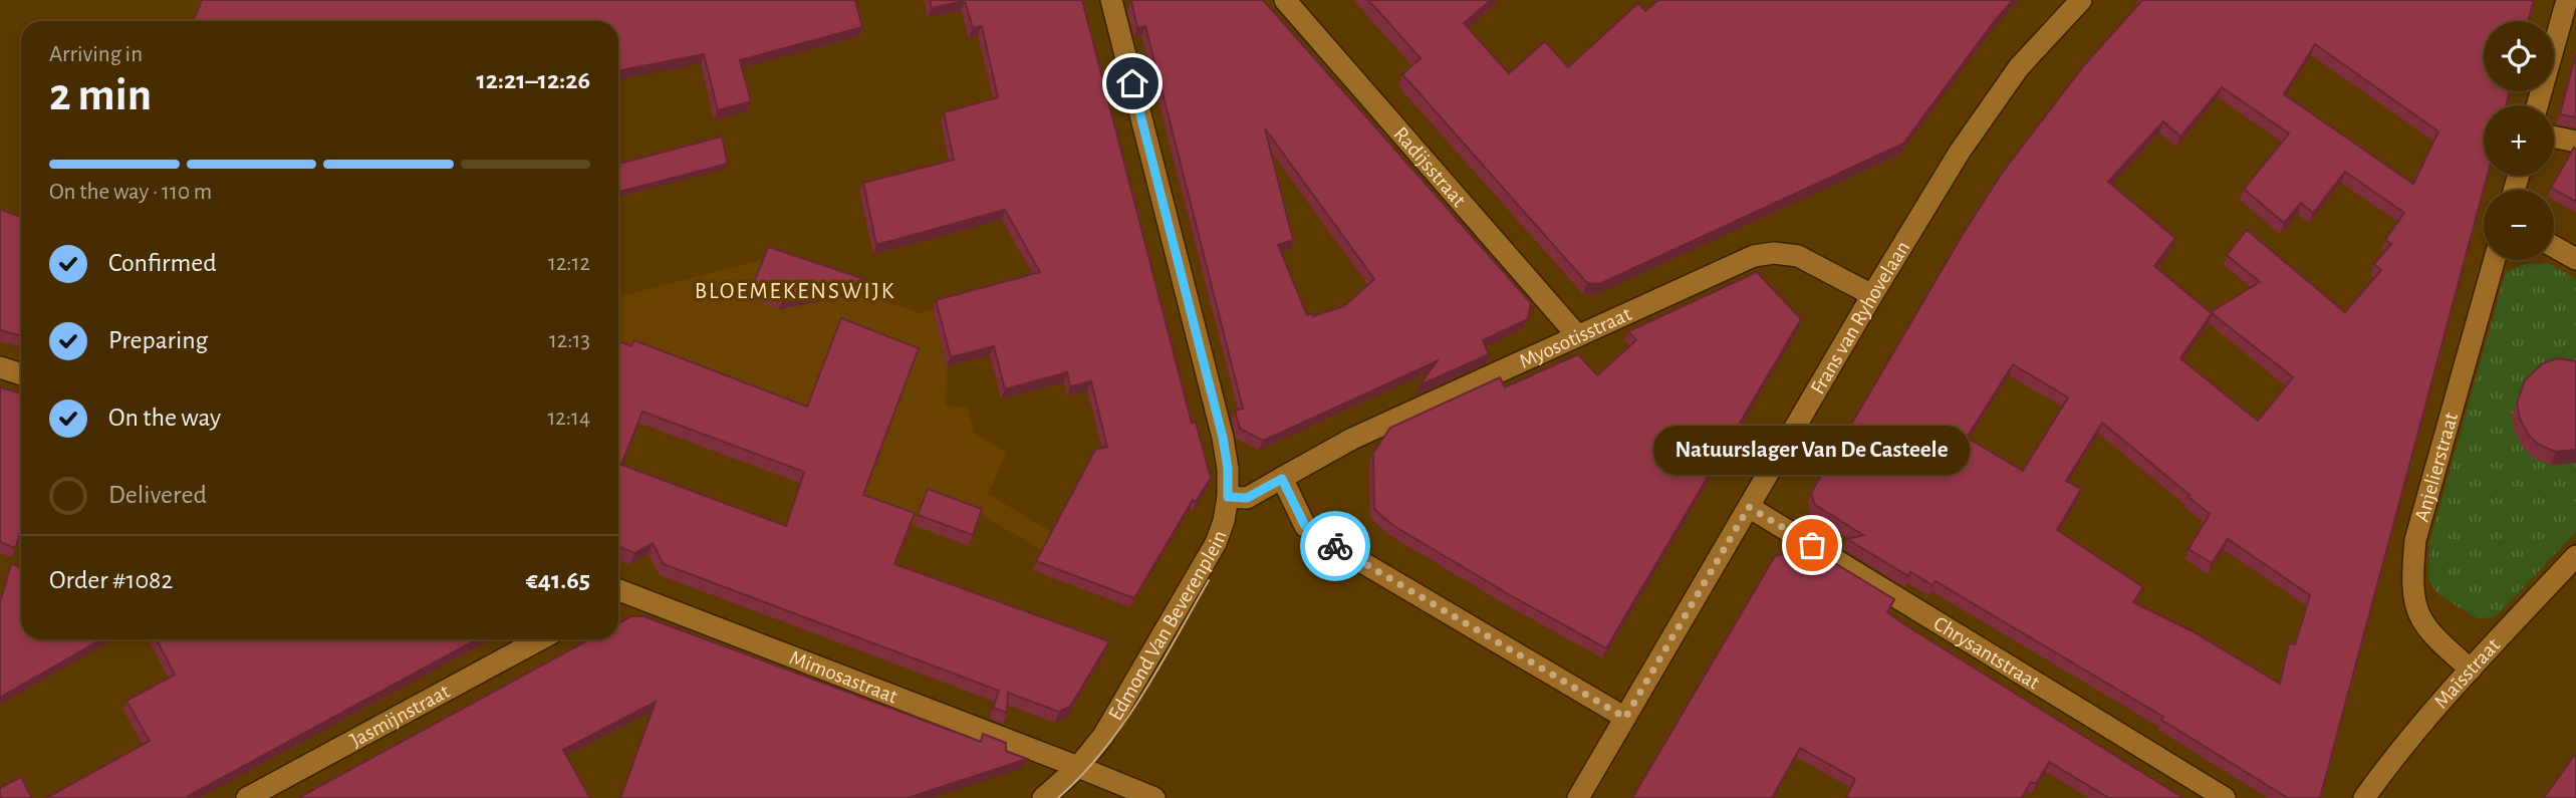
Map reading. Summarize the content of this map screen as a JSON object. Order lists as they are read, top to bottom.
{
  "streets": {
    "street": [
      "Radijsstraat",
      "Frans van Ryhovelaan",
      "Myosotisstraat",
      "Anjelierstraat",
      "Edmond Van Beverenplein",
      "Chrysantstraat",
      "Maïsstraat",
      "Mimosastraat",
      "Jasmijnstraat"
    ]
  },
  "crossings": [
    ["Radijsstraat", "Myosotisstraat"],
    ["Frans van Ryhovelaan", "Myosotisstraat"],
    ["Frans van Ryhovelaan", "Chrysantstraat"],
    ["Anjelierstraat", "Maïsstraat"],
    ["Edmond Van Beverenplein", "Mimosastraat"]
  ],
  "districts": ["BLOEMEKENSWIJK"],
  "places": ["Natuurslager Van De Casteele"],
  "page": {
    "map_buttons": ["+", "−"],
    "heading": ["2 min", "Arriving in", "12:21–12:26"],
    "panel": ["Order #1082", "€41.65"],
    "bar": "On the way · 110 m",
    "list": [
      ["Confirmed", "12:12"],
      ["Preparing", "12:13"],
      ["On the way", "12:14"],
      "Delivered"
    ],
    "bubble": "Natuurslager Van De Casteele"
  }
}
